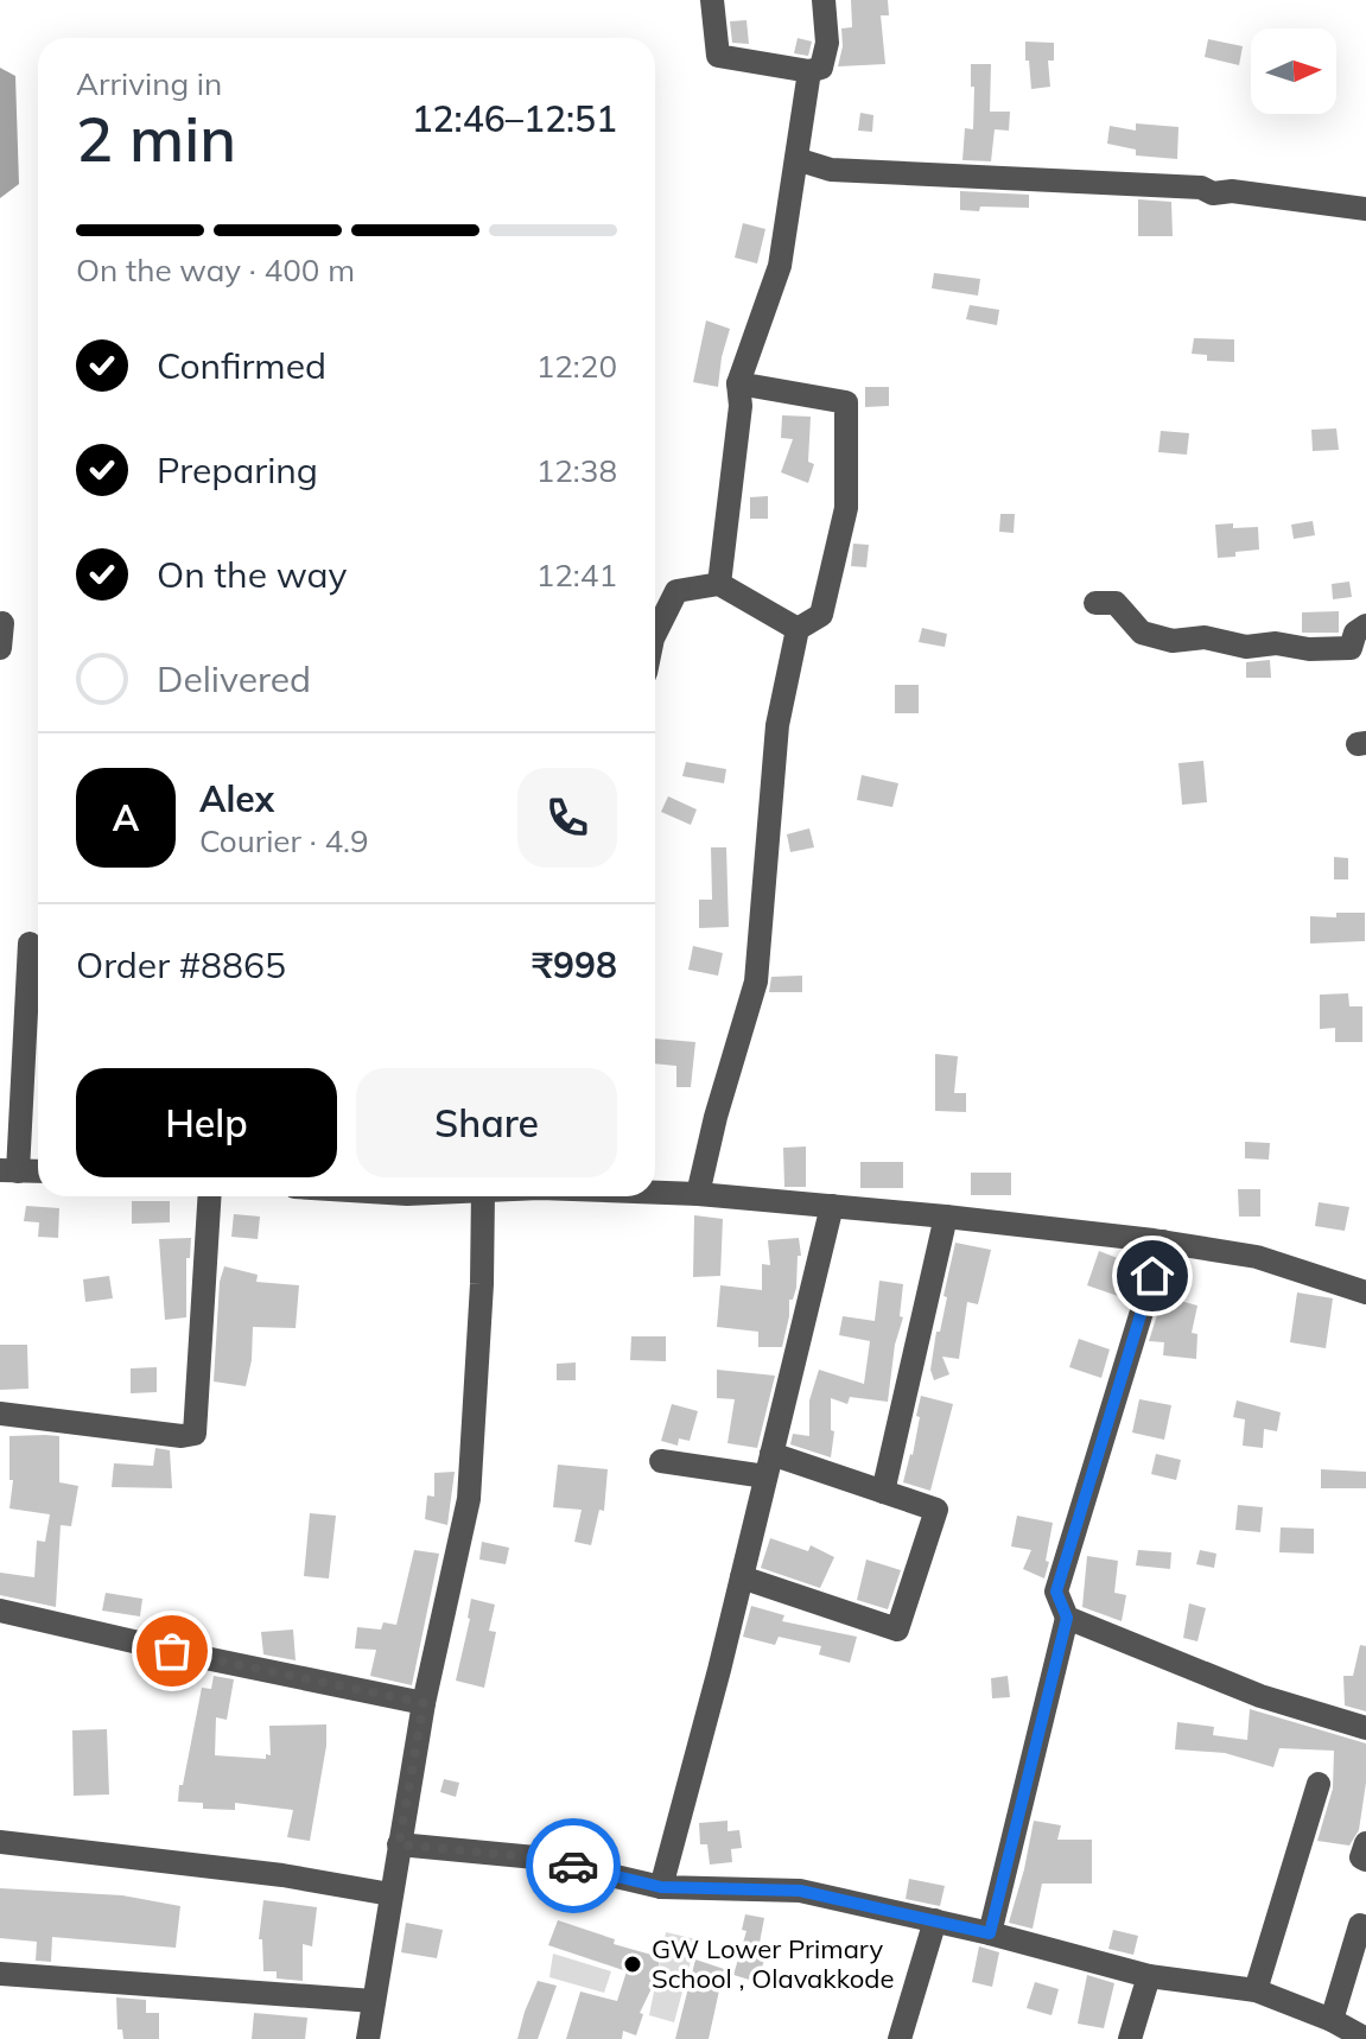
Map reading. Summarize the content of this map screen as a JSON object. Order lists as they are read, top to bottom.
{
  "places": ["GW Lower Primary School , Olavakkode"],
  "north": "right",
  "page": {
    "heading": ["2 min", "Arriving in", "12:46–12:51"],
    "panel": [
      "Alex",
      "Courier · 4.9",
      "Order #8865",
      "₹998"
    ],
    "bar": "On the way · 400 m",
    "list": [
      ["Confirmed", "12:20"],
      ["Preparing", "12:38"],
      ["On the way", "12:41"],
      "Delivered"
    ],
    "round": "A",
    "buttons": ["Help", "Share"]
  }
}
